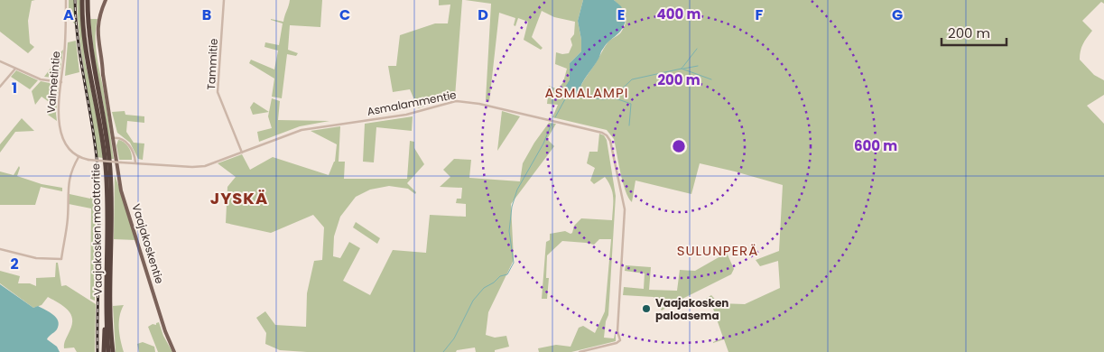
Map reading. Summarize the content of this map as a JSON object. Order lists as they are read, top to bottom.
{
  "streets": {
    "highway": ["Vaajakosken moottoritie"],
    "main road": ["Vaajakoskentie"],
    "street": ["Tammitie", "Valmetintie", "Asmalammentie"]
  },
  "crossings": [
    ["Tammitie", "Asmalammentie"]
  ],
  "districts": ["ASMALAMPI", "JYSKÄ", "SULUNPERÄ"],
  "places": ["Vaajakosken paloasema"],
  "scale_bar": "200 m",
  "grid": {
    "columns": [
      "A",
      "B",
      "C",
      "D",
      "E",
      "F",
      "G"
    ],
    "rows": ["1", "2"]
  },
  "rings": ["400 m", "200 m", "600 m"]
}
